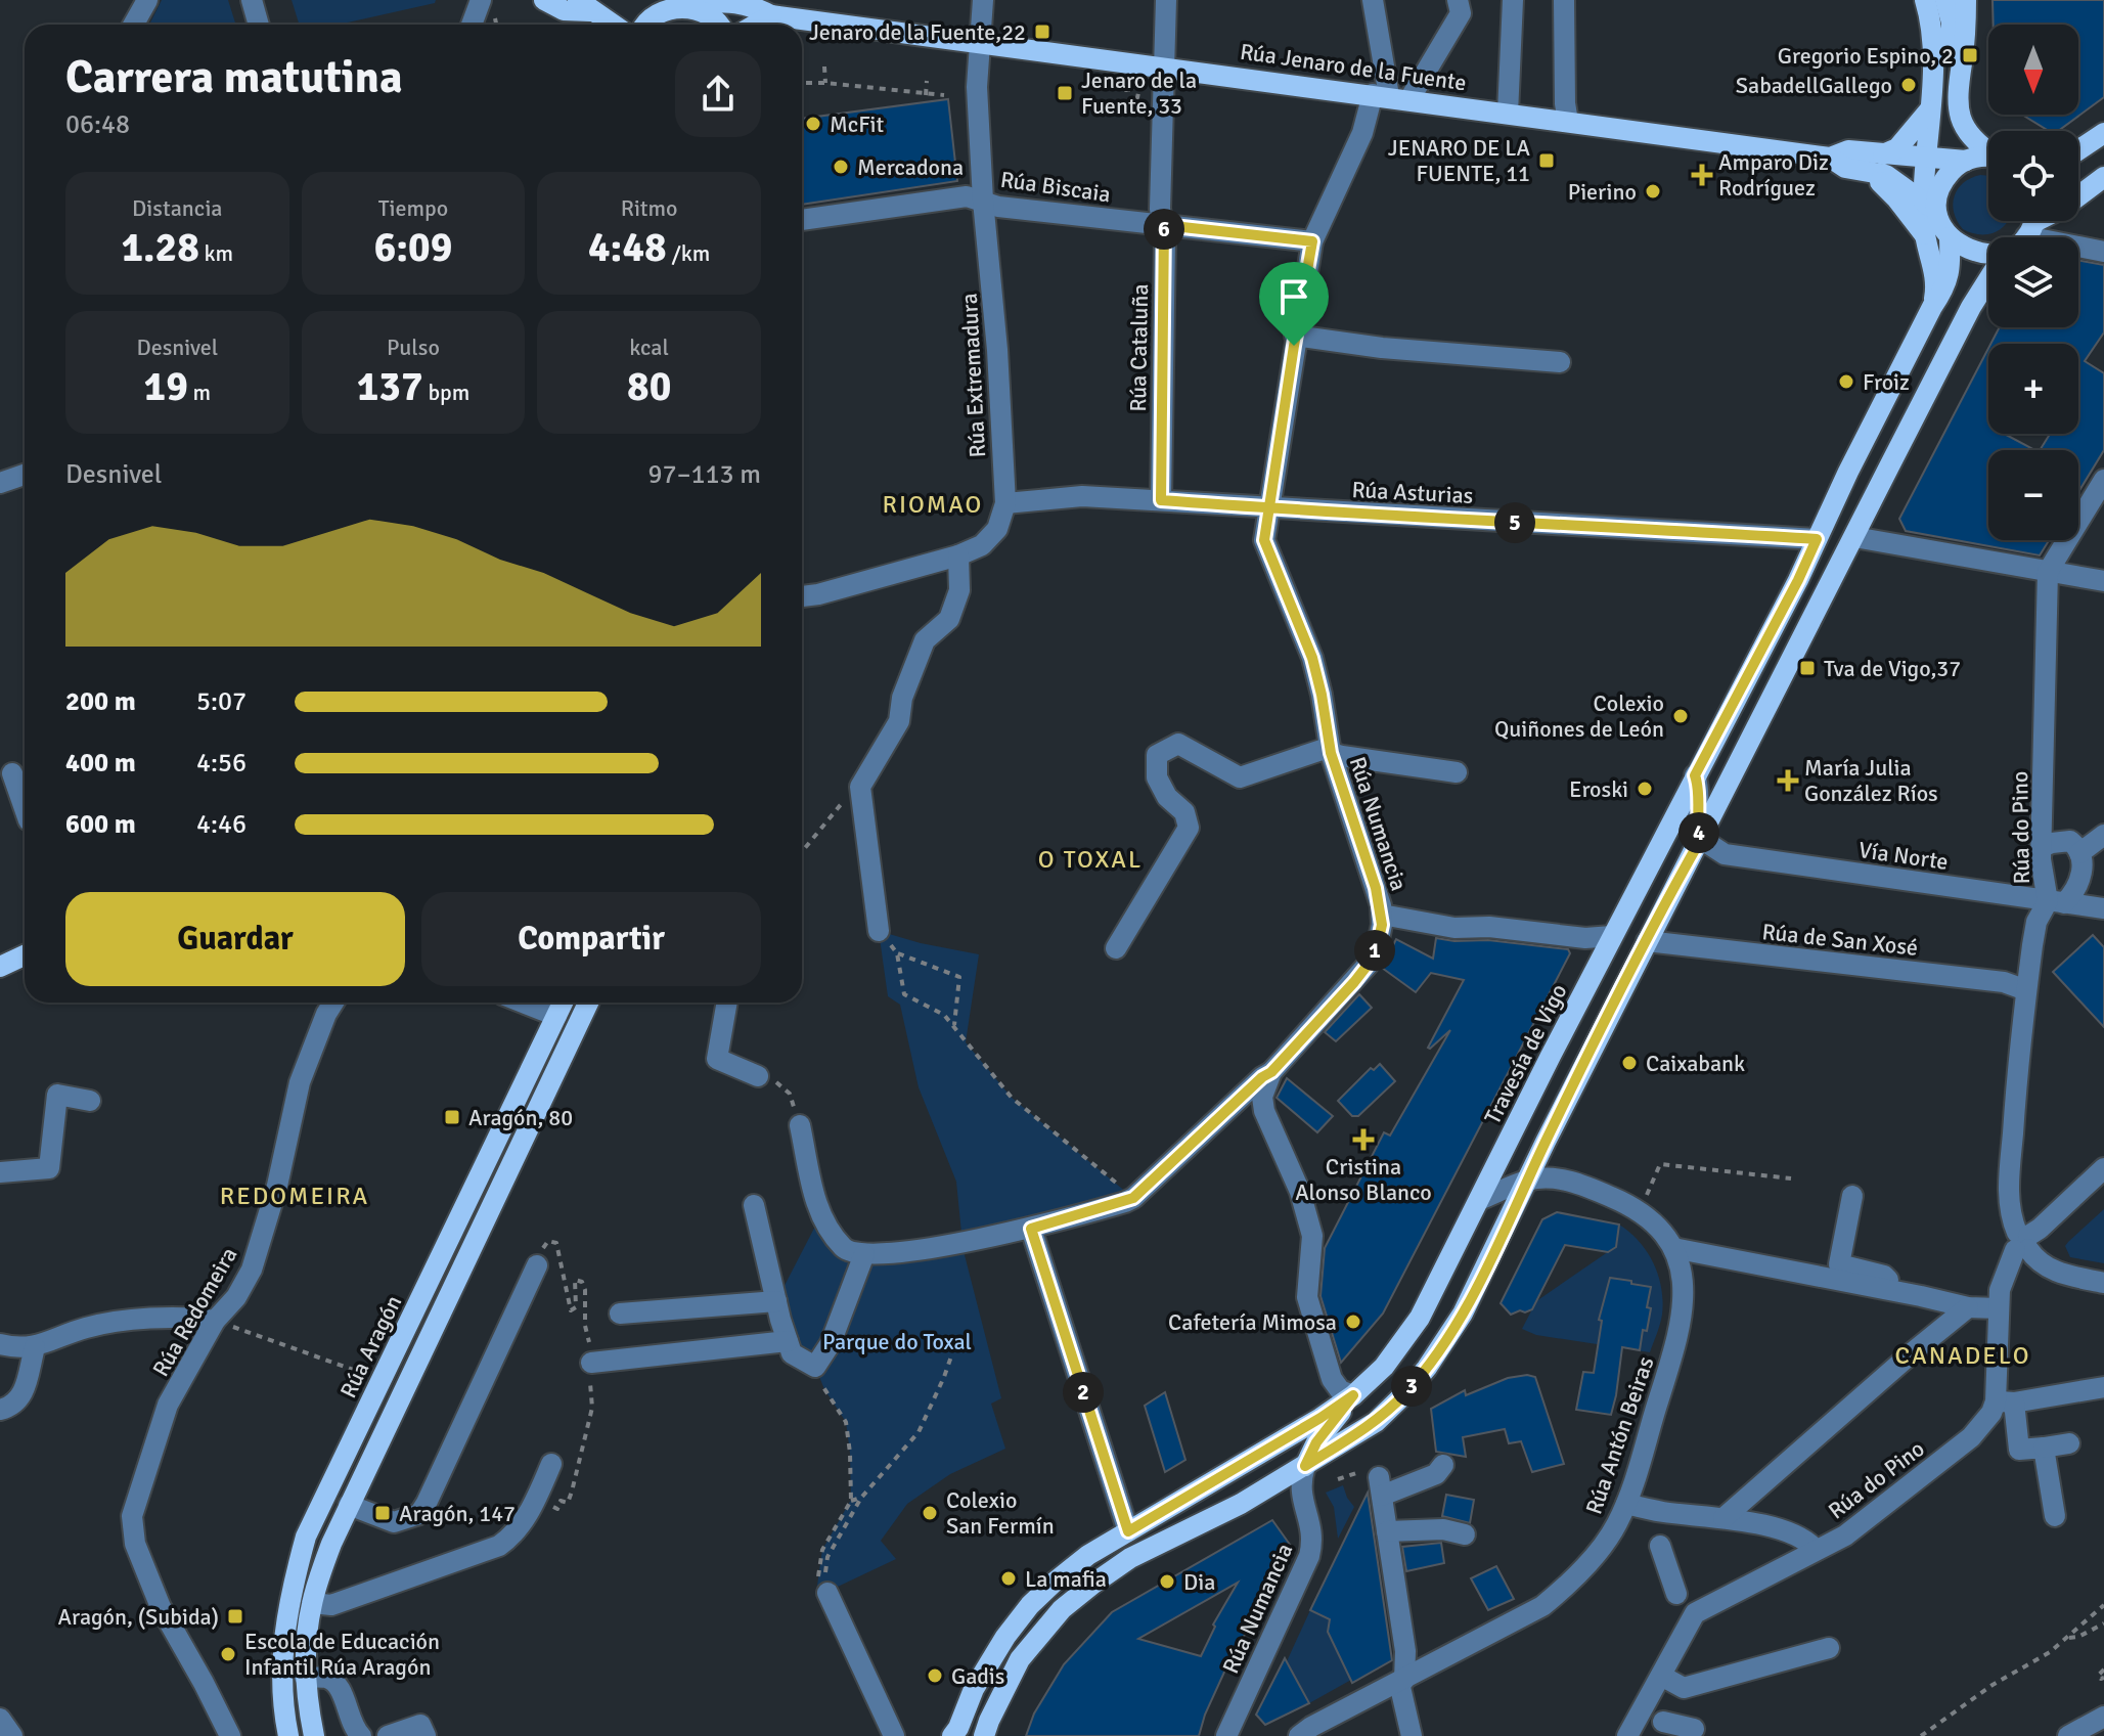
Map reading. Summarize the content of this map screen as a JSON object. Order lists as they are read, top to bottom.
{
  "streets": {
    "main road": [
      "Rúa Jenaro de la Fuente",
      "Rúa Numancia",
      "Travesía de Vigo",
      "Rúa Aragón"
    ],
    "street": [
      "Rúa Biscaia",
      "Rúa Cataluña",
      "Rúa Extremadura",
      "Rúa Asturias",
      "Rúa do Pino",
      "Vía Norte",
      "Rúa de San Xosé",
      "Rúa Redomeira",
      "Rúa Antón Beiras"
    ]
  },
  "crossings": [
    ["Rúa Jenaro de la Fuente", "Rúa Cataluña"],
    ["Rúa Jenaro de la Fuente", "Rúa Extremadura"],
    ["Rúa Jenaro de la Fuente", "Rúa Numancia"],
    ["Rúa Biscaia", "Rúa Cataluña"],
    ["Rúa Biscaia", "Rúa Extremadura"],
    ["Rúa Biscaia", "Rúa Numancia"],
    ["Rúa Cataluña", "Rúa Asturias"],
    ["Rúa Extremadura", "Rúa Asturias"],
    ["Rúa Asturias", "Rúa Numancia"],
    ["Rúa Asturias", "Travesía de Vigo"],
    ["Rúa Numancia", "Travesía de Vigo"],
    ["Rúa do Pino", "Vía Norte"],
    ["Rúa do Pino", "Rúa de San Xosé"],
    ["Travesía de Vigo", "Rúa Antón Beiras"]
  ],
  "districts": [
    "RIOMAO",
    "O TOXAL",
    "REDOMEIRA",
    "CANADELO"
  ],
  "parks": ["Parque do Toxal"],
  "places": {
    "transit": [
      "Jenaro de la Fuente,22",
      "Gregorio Espino, 2",
      "Jenaro de la Fuente, 33",
      "JENARO DE LA FUENTE, 11",
      "Tva de Vigo,37",
      "Aragón, 80",
      "Aragón, 147",
      "Aragón, (Subida)"
    ],
    "other": [
      "SabadellGallego",
      "McFit",
      "Mercadona",
      "Pierino",
      "Froiz",
      "Colexio Quiñones de León",
      "Eroski",
      "Caixabank",
      "Cafetería Mimosa",
      "Colexio San Fermín",
      "La mafia",
      "Dia",
      "Escola de Educación Infantil Rúa Aragón",
      "Gadis"
    ],
    "health": ["Amparo Diz Rodríguez", "María Julia González Ríos", "Cristina Alonso Blanco"]
  },
  "north": "bottom",
  "page": {
    "map_buttons": ["+", "−"],
    "heading": ["Carrera matutina", "06:48"],
    "stats": [
      ["Distancia", "1.28 km"],
      ["Tiempo", "6:09"],
      ["Ritmo", "4:48 /km"],
      ["Desnivel", "19 m"],
      ["Pulso", "137 bpm"],
      ["kcal", "80"]
    ],
    "pins": [
      "6",
      "5",
      "4",
      "1",
      "3",
      "2"
    ],
    "chart": ["Desnivel", "97–113 m"],
    "list": [
      {
        "name": "200 m",
        "note": "5:07"
      },
      {
        "name": "400 m",
        "note": "4:56"
      },
      {
        "name": "600 m",
        "note": "4:46"
      }
    ],
    "buttons": ["Guardar", "Compartir"]
  }
}
